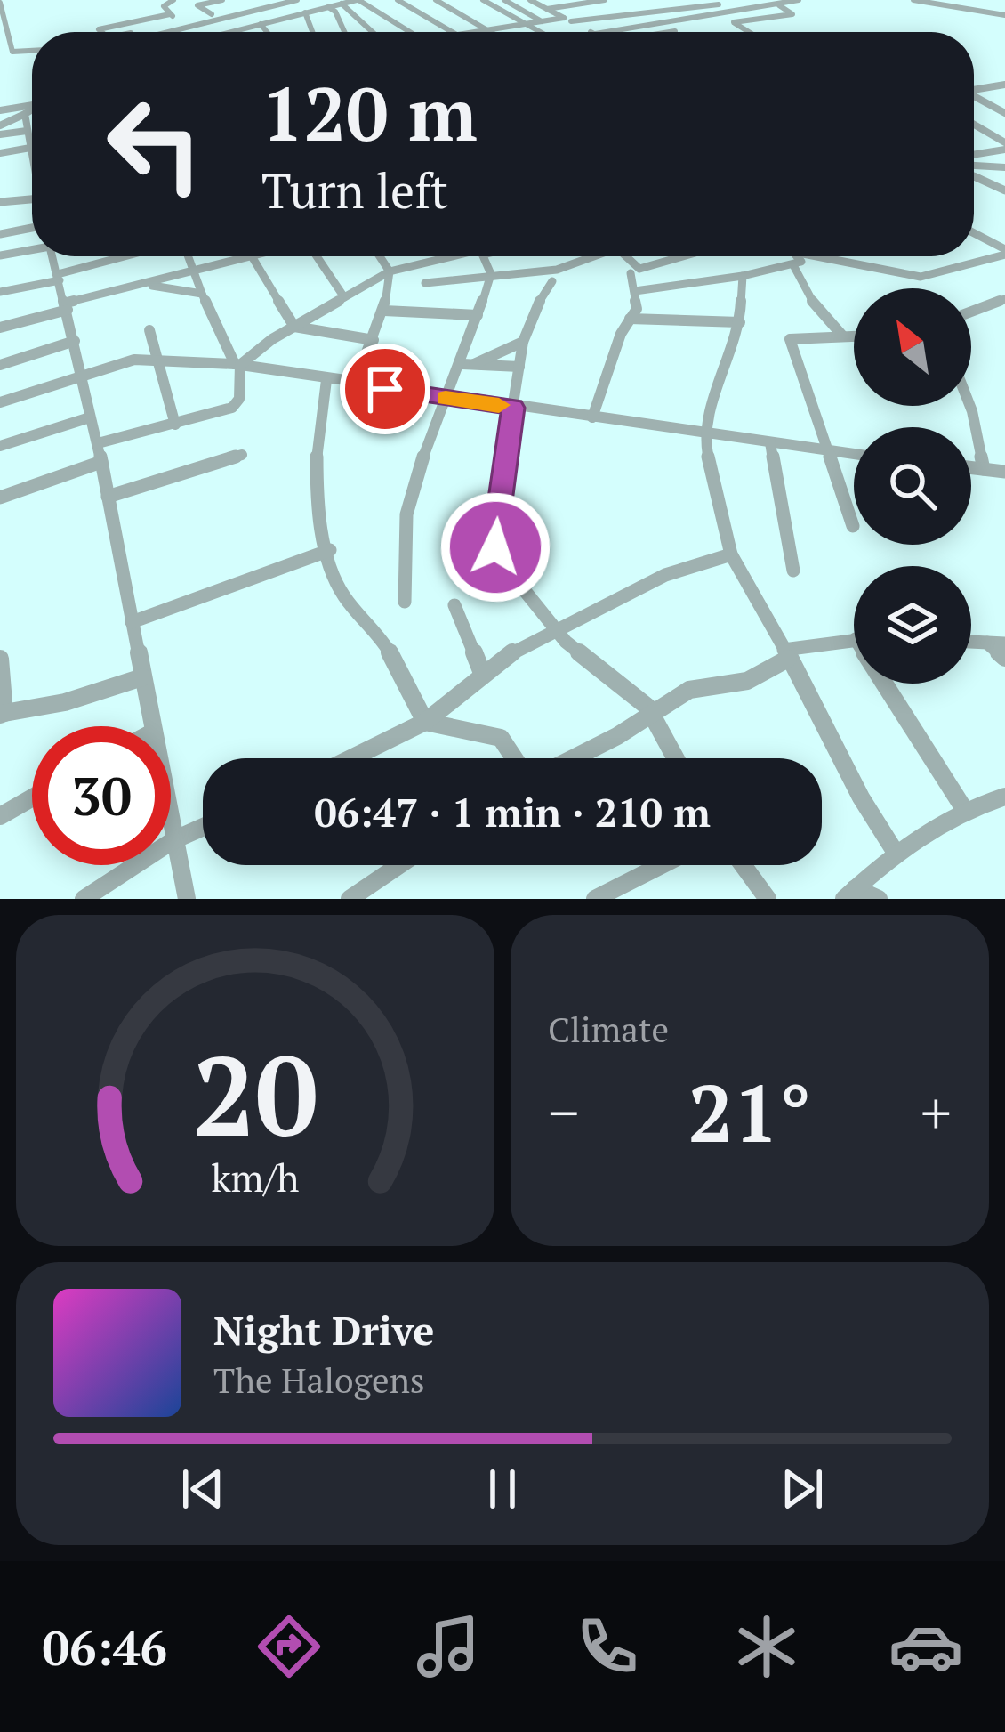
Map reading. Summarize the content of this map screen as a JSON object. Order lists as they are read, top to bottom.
{
  "north": "top left",
  "page": {
    "turn": ["120 m", "Turn left"],
    "limit": "30",
    "trip": "06:47 · 1 min · 210 m",
    "tile": "Climate",
    "heat": ["−", "21°", "+"],
    "song": ["Night Drive", "The Halogens"],
    "tabs": "06:46",
    "gauge": ["20", "km/h"]
  }
}
